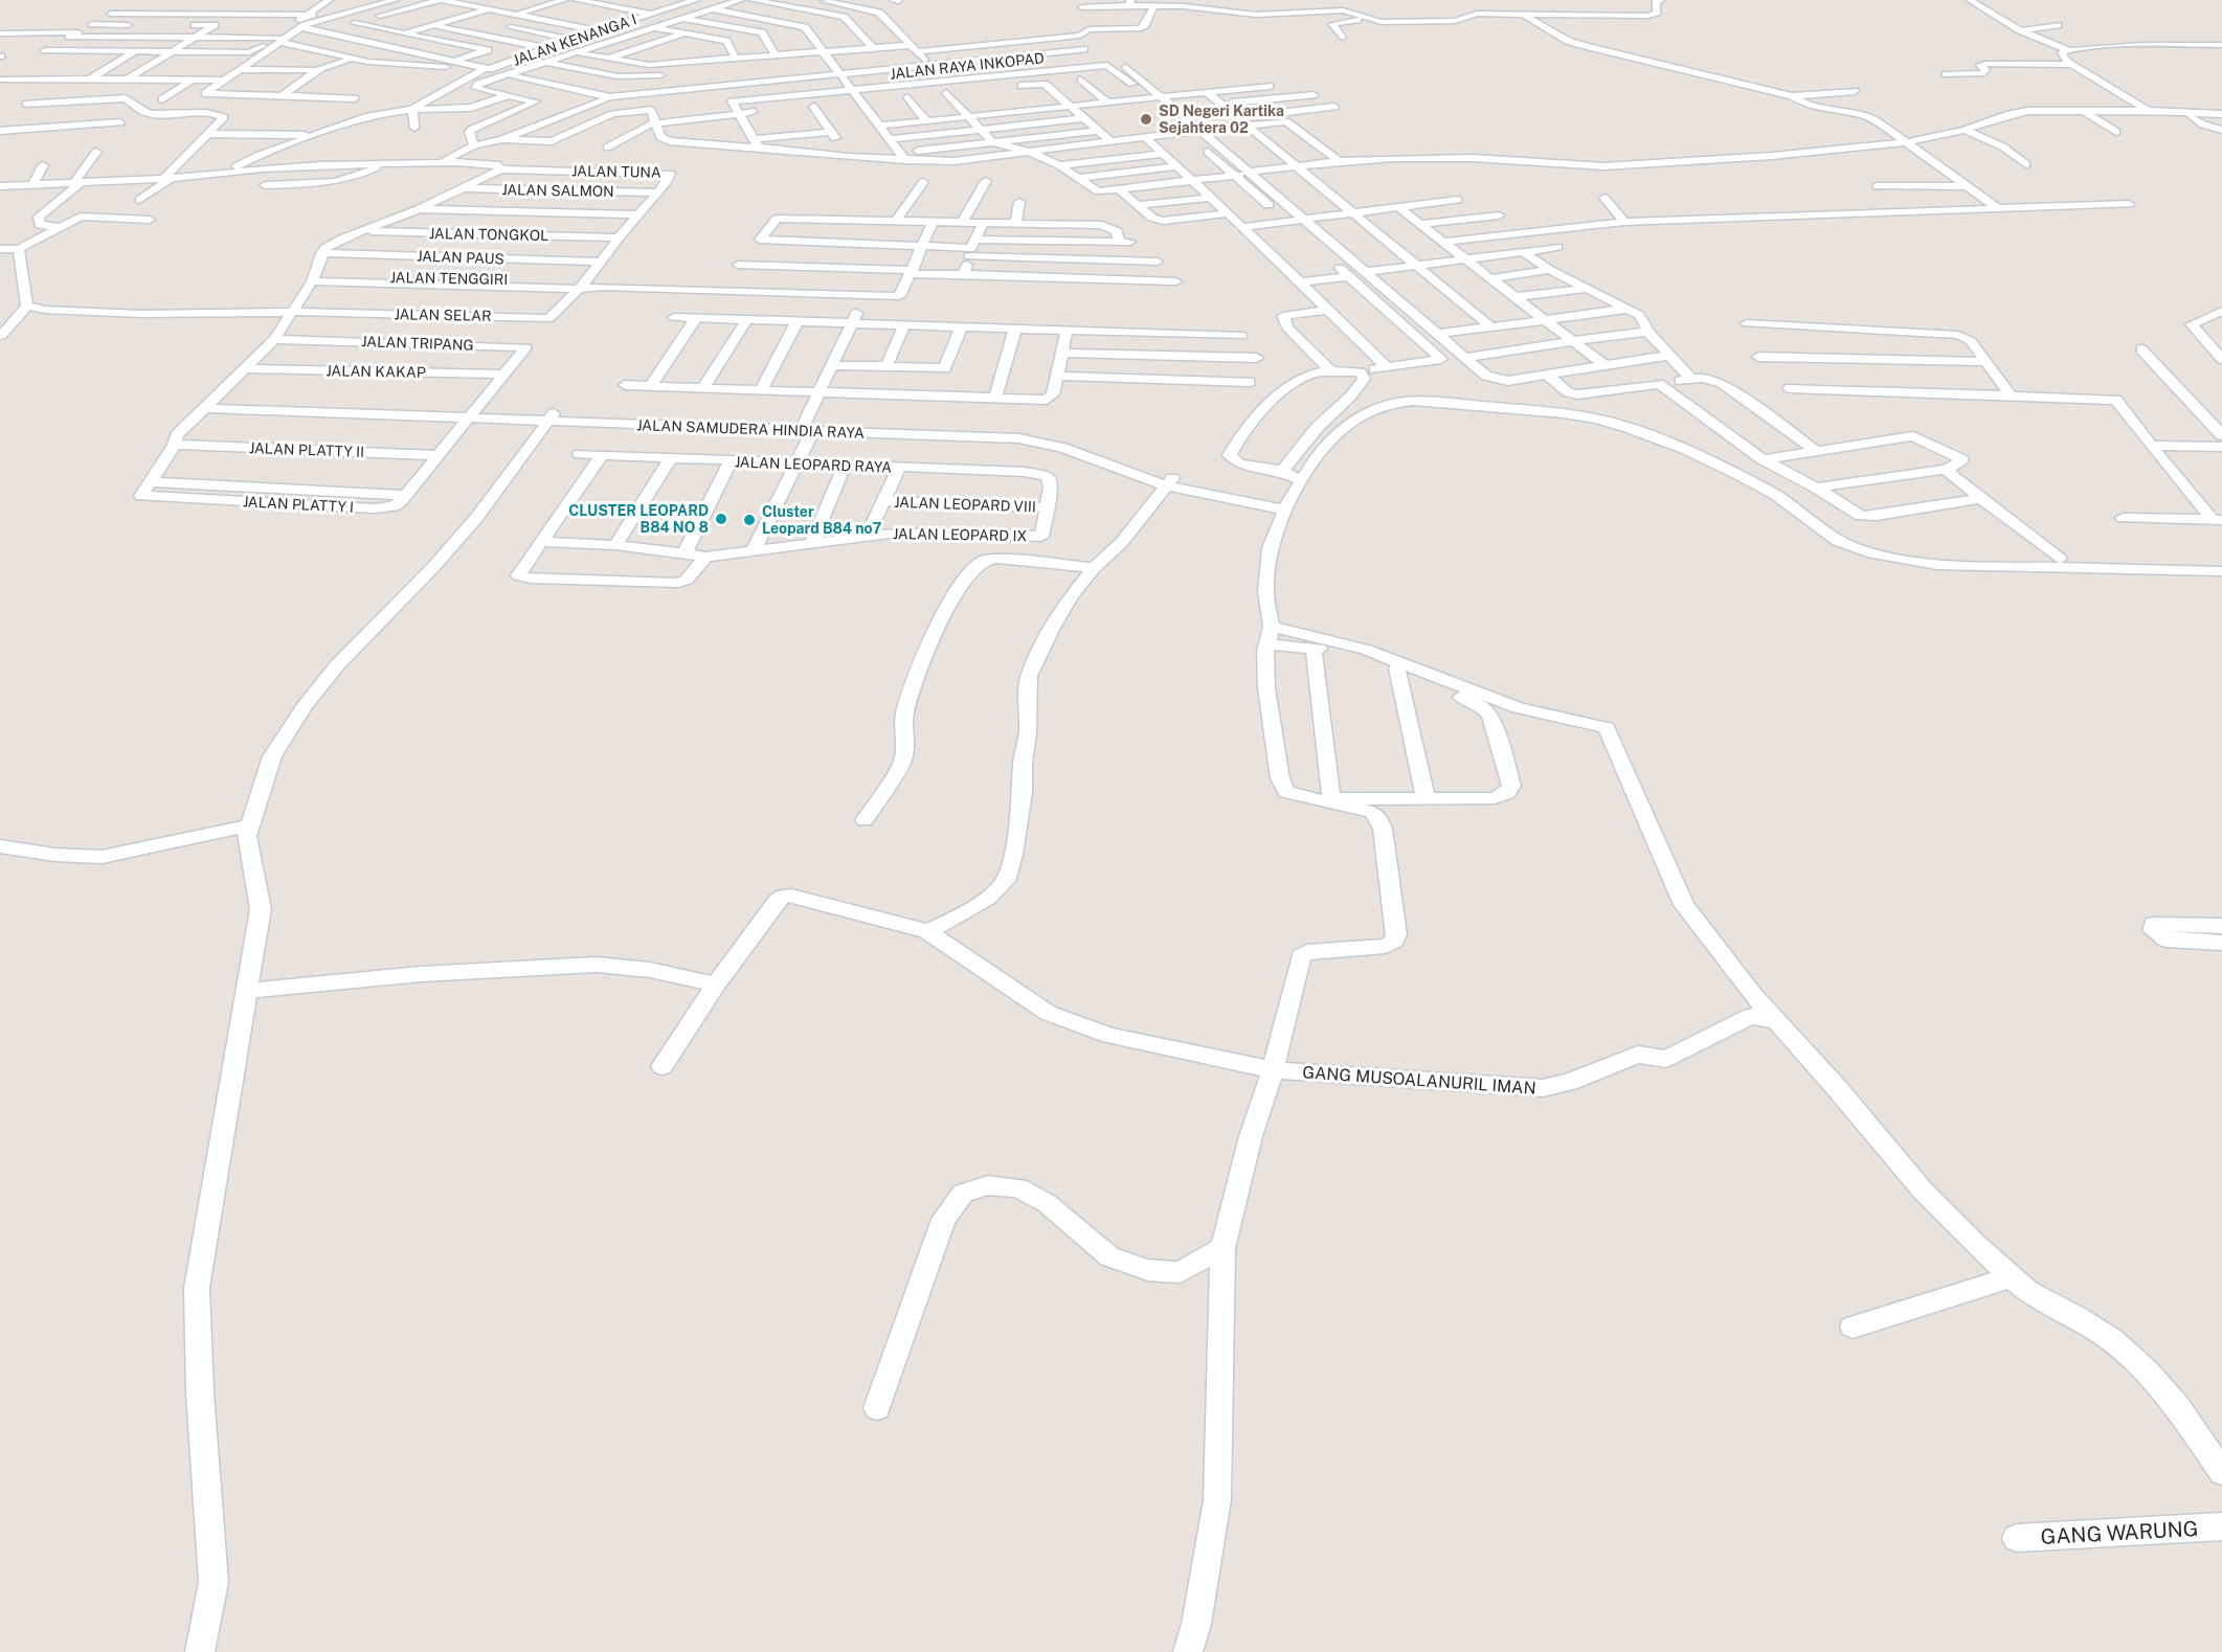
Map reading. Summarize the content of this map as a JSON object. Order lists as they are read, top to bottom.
{
  "streets": {
    "street": [
      "JALAN KENANGA I",
      "JALAN RAYA INKOPAD",
      "JALAN TUNA",
      "JALAN SALMON",
      "JALAN TONGKOL",
      "JALAN PAUS",
      "JALAN TENGGIRI",
      "JALAN SELAR",
      "JALAN TRIPANG",
      "JALAN KAKAP",
      "JALAN SAMUDERA HINDIA RAYA",
      "JALAN PLATTY II",
      "JALAN LEOPARD RAYA",
      "JALAN LEOPARD VIII",
      "JALAN LEOPARD IX",
      "GANG MUSOALANURIL IMAN",
      "GANG WARUNG"
    ]
  },
  "crossings": [
    ["JALAN KENANGA I", "JALAN RAYA INKOPAD"],
    ["JALAN TUNA", "JALAN SALMON"],
    ["JALAN TUNA", "JALAN TONGKOL"],
    ["JALAN TUNA", "JALAN PAUS"],
    ["JALAN TUNA", "JALAN TENGGIRI"],
    ["JALAN SELAR", "JALAN TRIPANG"],
    ["JALAN LEOPARD RAYA", "JALAN LEOPARD VIII"],
    ["JALAN LEOPARD RAYA", "JALAN LEOPARD IX"],
    ["JALAN LEOPARD VIII", "JALAN LEOPARD IX"]
  ],
  "places": ["SD Negeri Kartika Sejahtera 02", "CLUSTER LEOPARD B84 NO 8", "Cluster Leopard B84 no7"]
}
